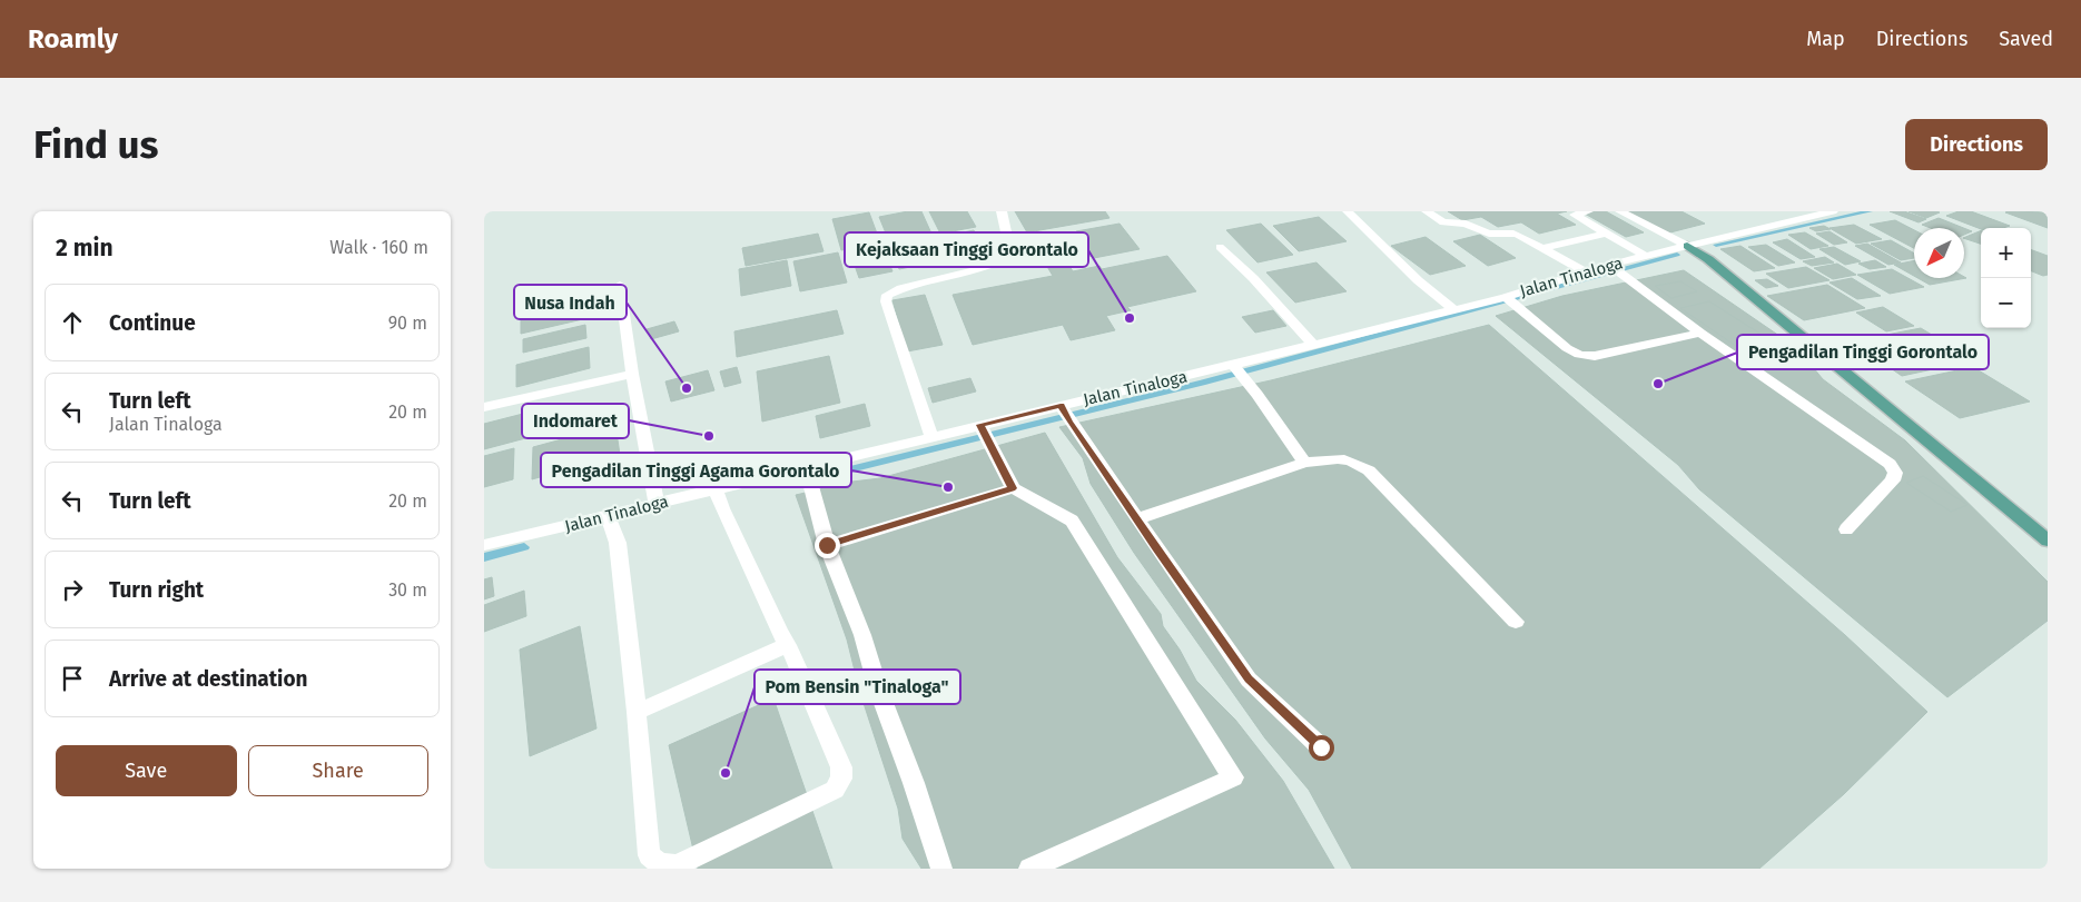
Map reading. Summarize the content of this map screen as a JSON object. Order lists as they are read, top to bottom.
{
  "streets": {
    "street": ["Jalan Tinaloga"]
  },
  "places": [
    "Kejaksaan Tinggi Gorontalo",
    "Pengadilan Tinggi Gorontalo",
    "Nusa Indah",
    "Indomaret",
    "Pengadilan Tinggi Agama Gorontalo",
    "Pom Bensin \"Tinaloga\""
  ],
  "north": "bottom left",
  "page": {
    "header": "Roamly",
    "nav": ["Map", "Directions", "Saved"],
    "buttons": [
      "Directions",
      ["Save", "Share"]
    ],
    "title": "Find us",
    "heading": ["2 min", "Walk · 160 m"],
    "map_buttons": ["+", "−"],
    "list": [
      ["Continue", "90 m"],
      ["Turn left", "Jalan Tinaloga", "20 m"],
      ["Turn left", "20 m"],
      ["Turn right", "30 m"],
      "Arrive at destination"
    ]
  }
}
